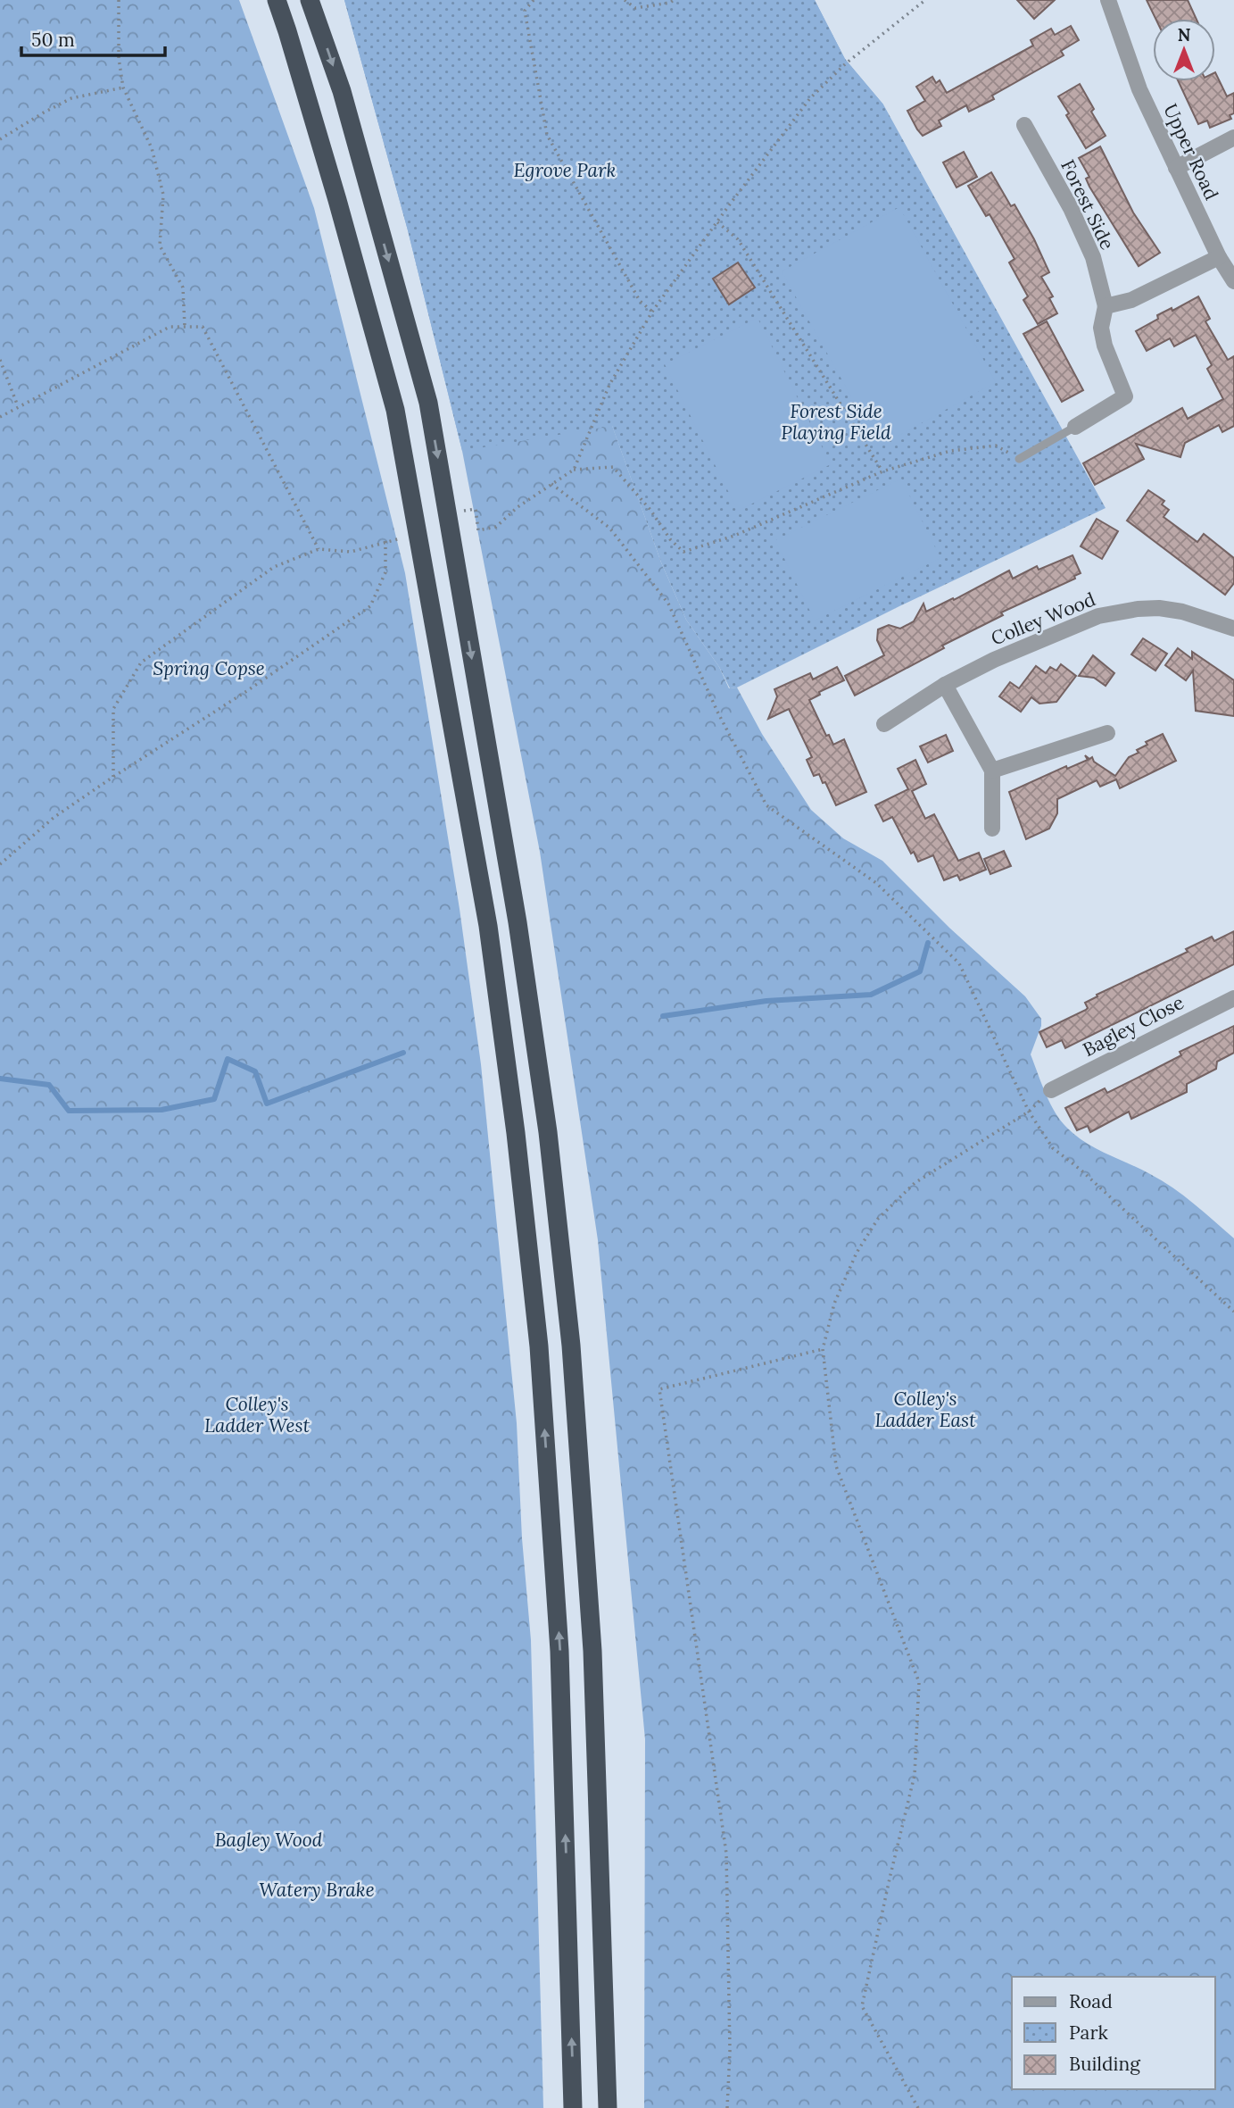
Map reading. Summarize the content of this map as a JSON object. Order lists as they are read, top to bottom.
{
  "streets": {
    "street": [
      "Upper Road",
      "Forest Side",
      "Colley Wood",
      "Bagley Close"
    ]
  },
  "parks": [
    "Egrove Park",
    "Forest Side Playing Field",
    "Spring Copse",
    "Colley's Ladder East",
    "Colley's Ladder West",
    "Bagley Wood",
    "Watery Brake"
  ],
  "legend": ["Road", "Park", "Building"],
  "scale_bar": "50 m",
  "north": "top"
}
